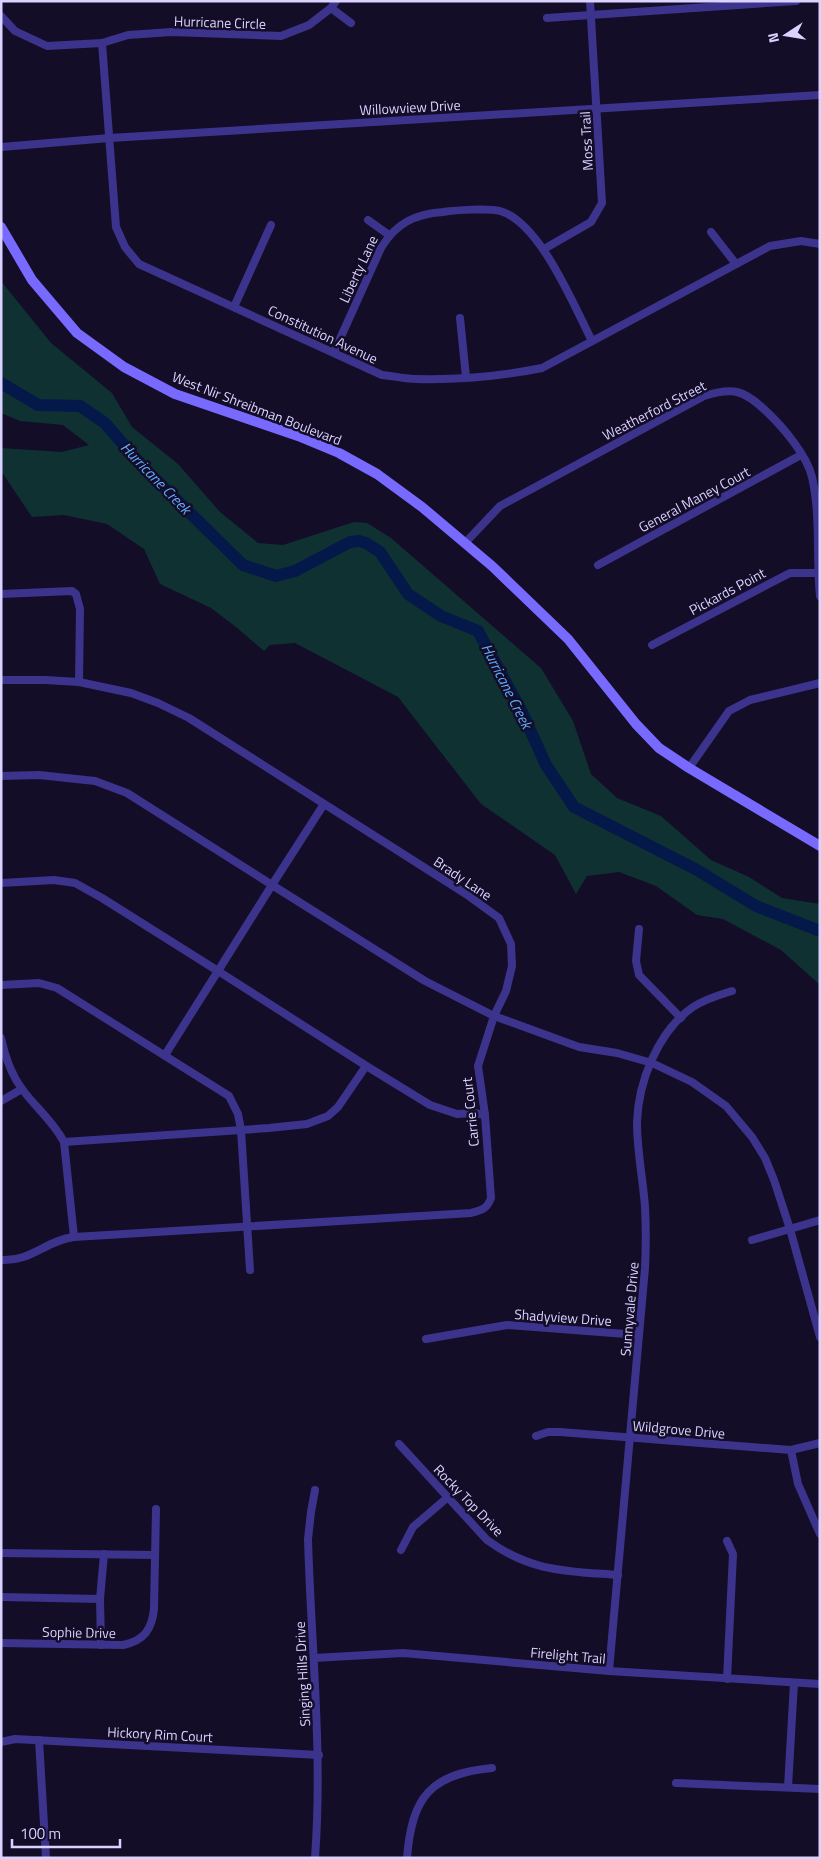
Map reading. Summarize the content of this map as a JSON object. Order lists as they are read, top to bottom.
{
  "streets": {
    "main road": ["West Nir Shreibman Boulevard"],
    "street": [
      "Hurricane Circle",
      "Willowview Drive",
      "Moss Trail",
      "Liberty Lane",
      "Constitution Avenue",
      "Weatherford Street",
      "General Maney Court",
      "Pickards Point",
      "Brady Lane",
      "Carrie Court",
      "Sunnyvale Drive",
      "Shadyview Drive",
      "Wildgrove Drive",
      "Rocky Top Drive",
      "Sophie Drive",
      "Firelight Trail",
      "Singing Hills Drive",
      "Hickory Rim Court"
    ]
  },
  "crossings": [
    ["Willowview Drive", "Moss Trail"],
    ["Willowview Drive", "Constitution Avenue"],
    ["Moss Trail", "Liberty Lane"],
    ["Liberty Lane", "Constitution Avenue"],
    ["West Nir Shreibman Boulevard", "Weatherford Street"],
    ["Weatherford Street", "General Maney Court"],
    ["Weatherford Street", "Pickards Point"],
    ["Brady Lane", "Carrie Court"],
    ["Sunnyvale Drive", "Shadyview Drive"],
    ["Sunnyvale Drive", "Wildgrove Drive"],
    ["Sunnyvale Drive", "Rocky Top Drive"],
    ["Sunnyvale Drive", "Firelight Trail"],
    ["Firelight Trail", "Singing Hills Drive"],
    ["Singing Hills Drive", "Hickory Rim Court"]
  ],
  "water": ["Hurricane Creek"],
  "scale_bar": "100 m",
  "north": "left"
}
